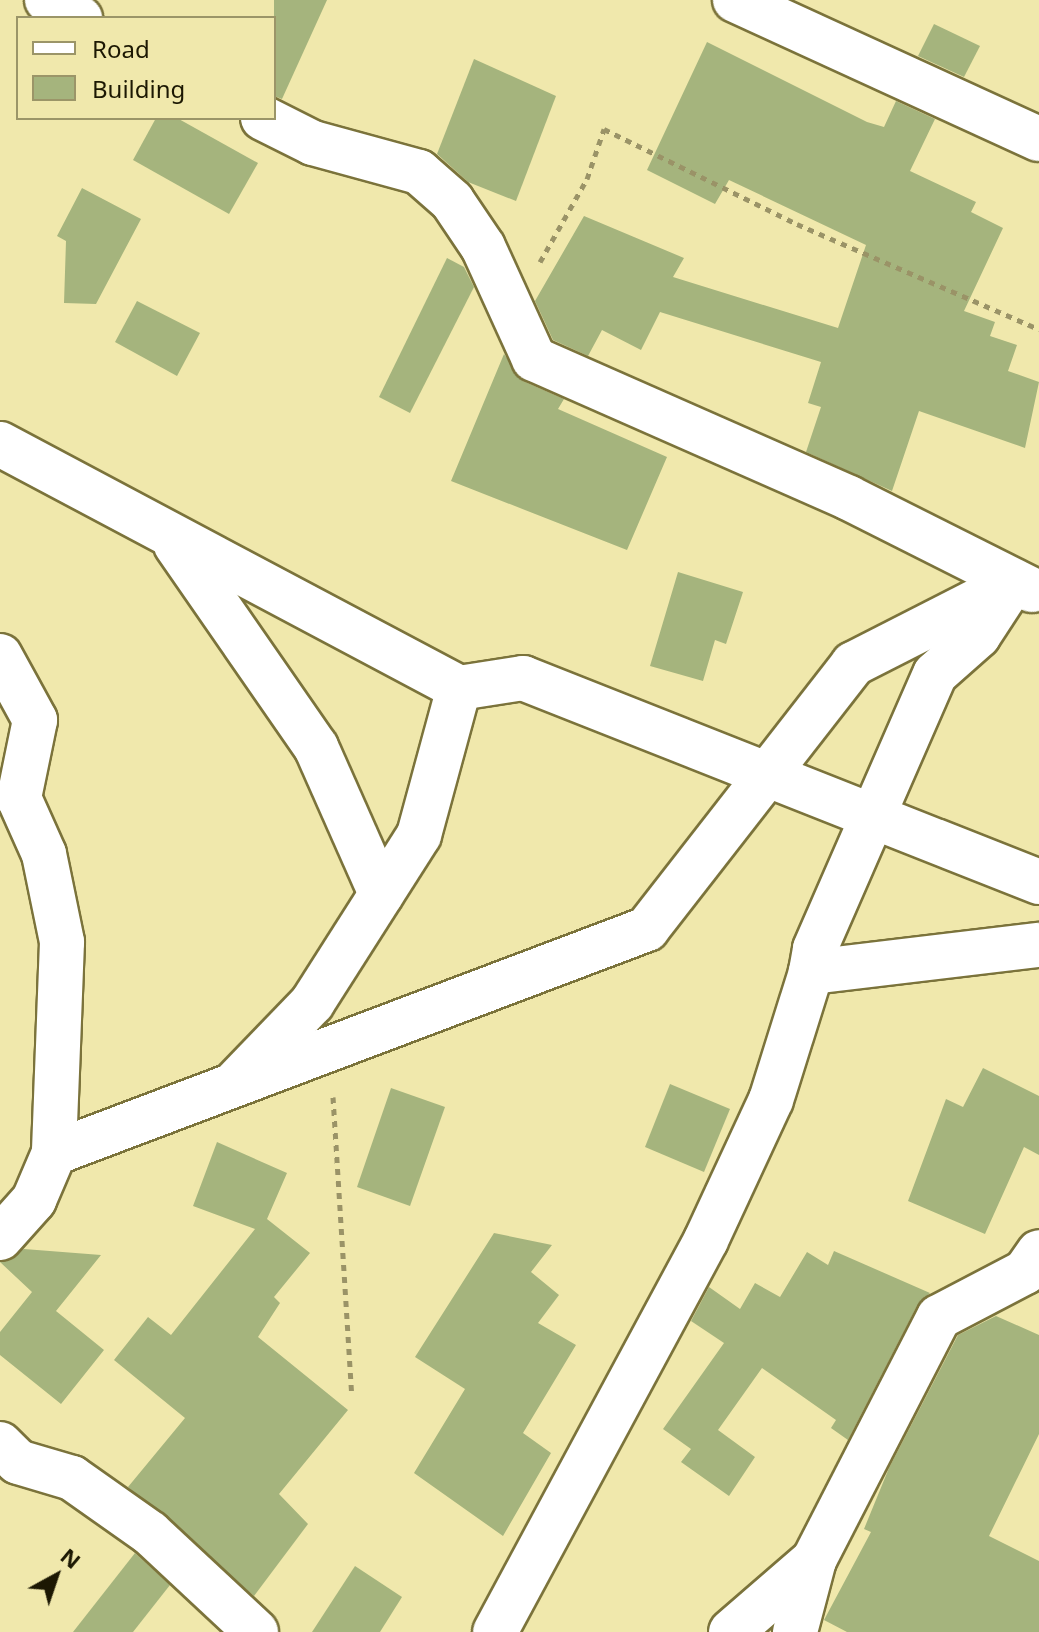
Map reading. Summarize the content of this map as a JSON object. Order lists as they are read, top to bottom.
{
  "legend": ["Road", "Building"],
  "north": "top right"
}
